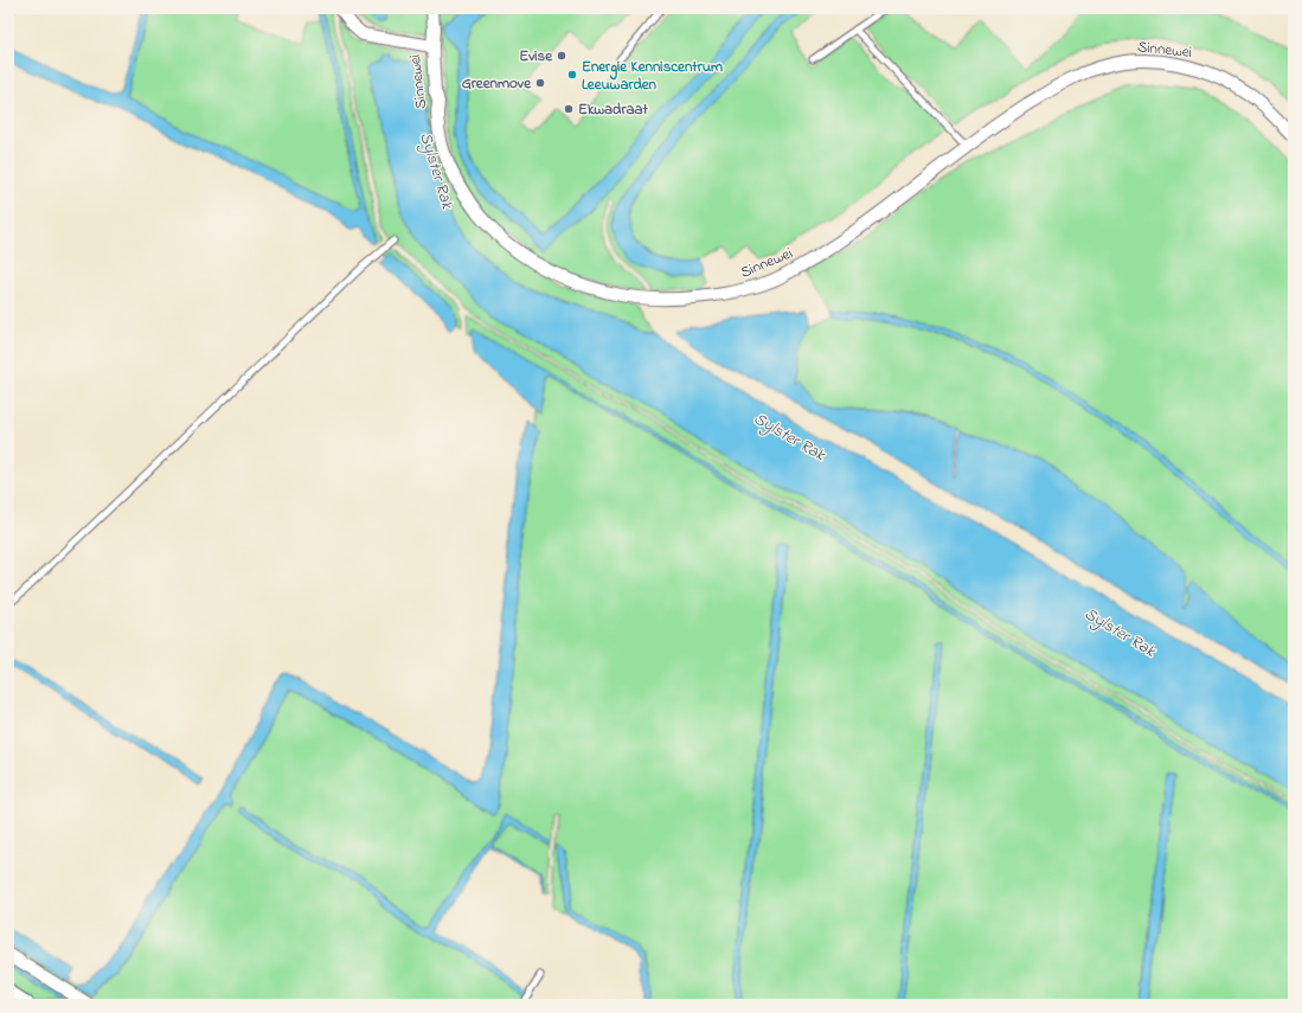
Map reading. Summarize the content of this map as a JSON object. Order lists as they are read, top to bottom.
{
  "streets": {
    "street": ["Sinnewei"]
  },
  "water": ["Sylster Rak"],
  "places": [
    "Evise",
    "Energie Kenniscentrum Leeuwarden",
    "Greenmove",
    "Ekwadraat"
  ]
}
